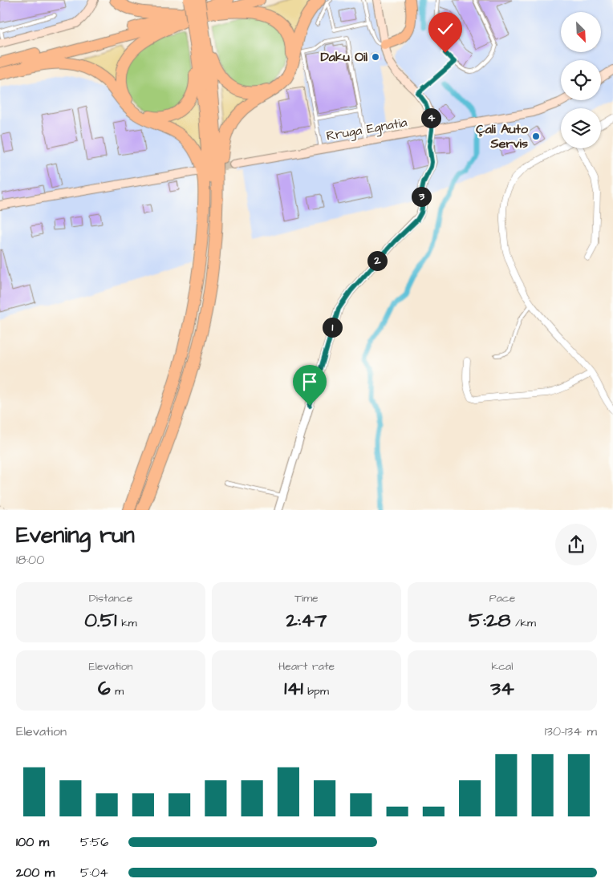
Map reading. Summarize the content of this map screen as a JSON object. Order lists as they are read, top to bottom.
{
  "streets": {
    "main road": ["Rruga Egnatia"]
  },
  "places": ["Daku Oil", "Çali Auto Servis"],
  "north": "bottom right",
  "page": {
    "pins": [
      "4",
      "3",
      "2",
      "1"
    ],
    "heading": ["Evening run", "18:00"],
    "stats": [
      ["Distance", "0.51 km"],
      ["Time", "2:47"],
      ["Pace", "5:28 /km"],
      ["Elevation", "6 m"],
      ["Heart rate", "141 bpm"],
      ["kcal", "34"]
    ],
    "chart": ["Elevation", "130–134 m"],
    "list": [
      {
        "name": "100 m",
        "note": "5:56"
      },
      {
        "name": "200 m",
        "note": "5:04"
      }
    ]
  }
}
